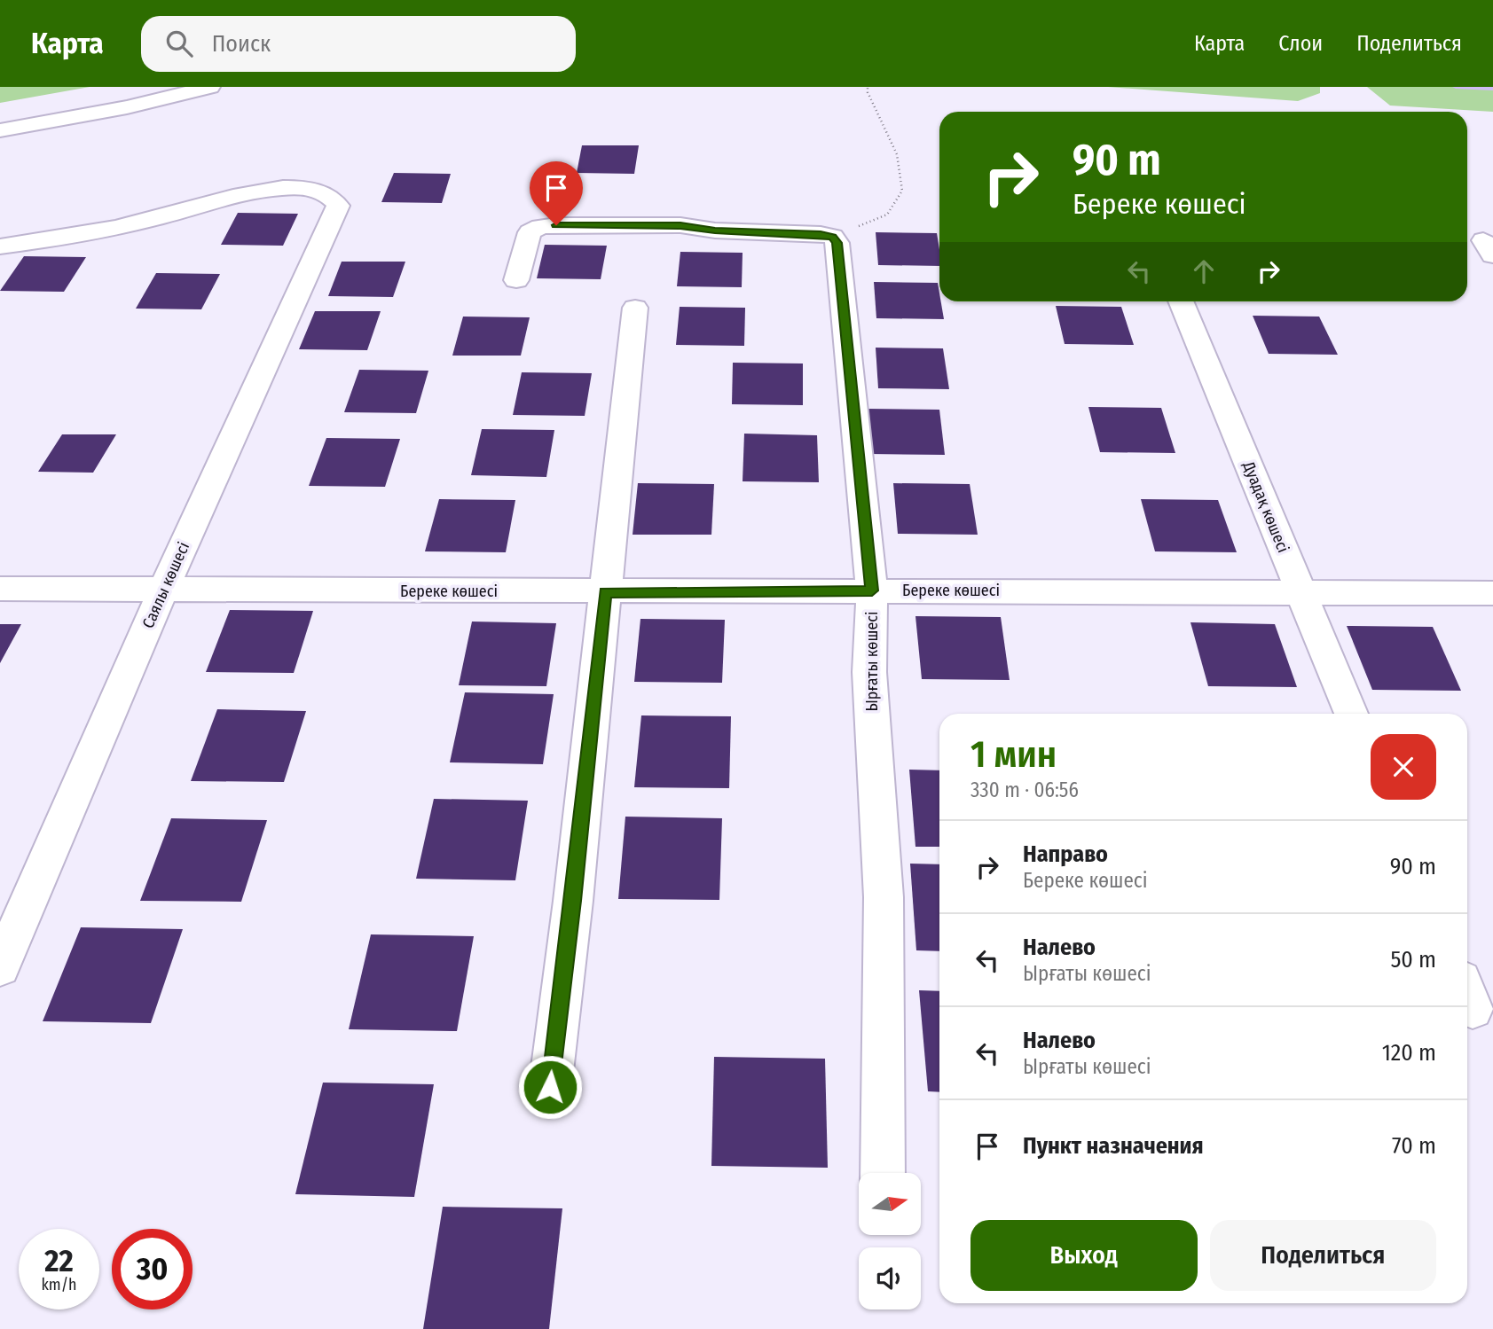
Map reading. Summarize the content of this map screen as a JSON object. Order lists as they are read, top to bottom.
{
  "streets": {
    "street": [
      "Дуадақ көшесі",
      "Саялы көшесі",
      "Береке көшесі",
      "Ырғаты көшесі"
    ]
  },
  "crossings": [
    ["Дуадақ көшесі", "Береке көшесі"],
    ["Саялы көшесі", "Береке көшесі"],
    ["Береке көшесі", "Ырғаты көшесі"]
  ],
  "north": "right",
  "page": {
    "header": "Карта",
    "search": "Поиск",
    "nav": ["Карта", "Слои", "Поделиться"],
    "turn": ["90 m", "Береке көшесі"],
    "heading": ["1 мин", "330 m · 06:56"],
    "list": [
      {
        "name": "Направо",
        "note": "Береке көшесі",
        "value": "90 m"
      },
      {
        "name": "Налево",
        "note": "Ырғаты көшесі",
        "value": "50 m"
      },
      {
        "name": "Налево",
        "note": "Ырғаты көшесі",
        "value": "120 m"
      },
      {
        "name": "Пункт назначения",
        "value": "70 m"
      }
    ],
    "buttons": ["Выход", "Поделиться"],
    "speed": "22 km/h",
    "limit": "30"
  }
}
